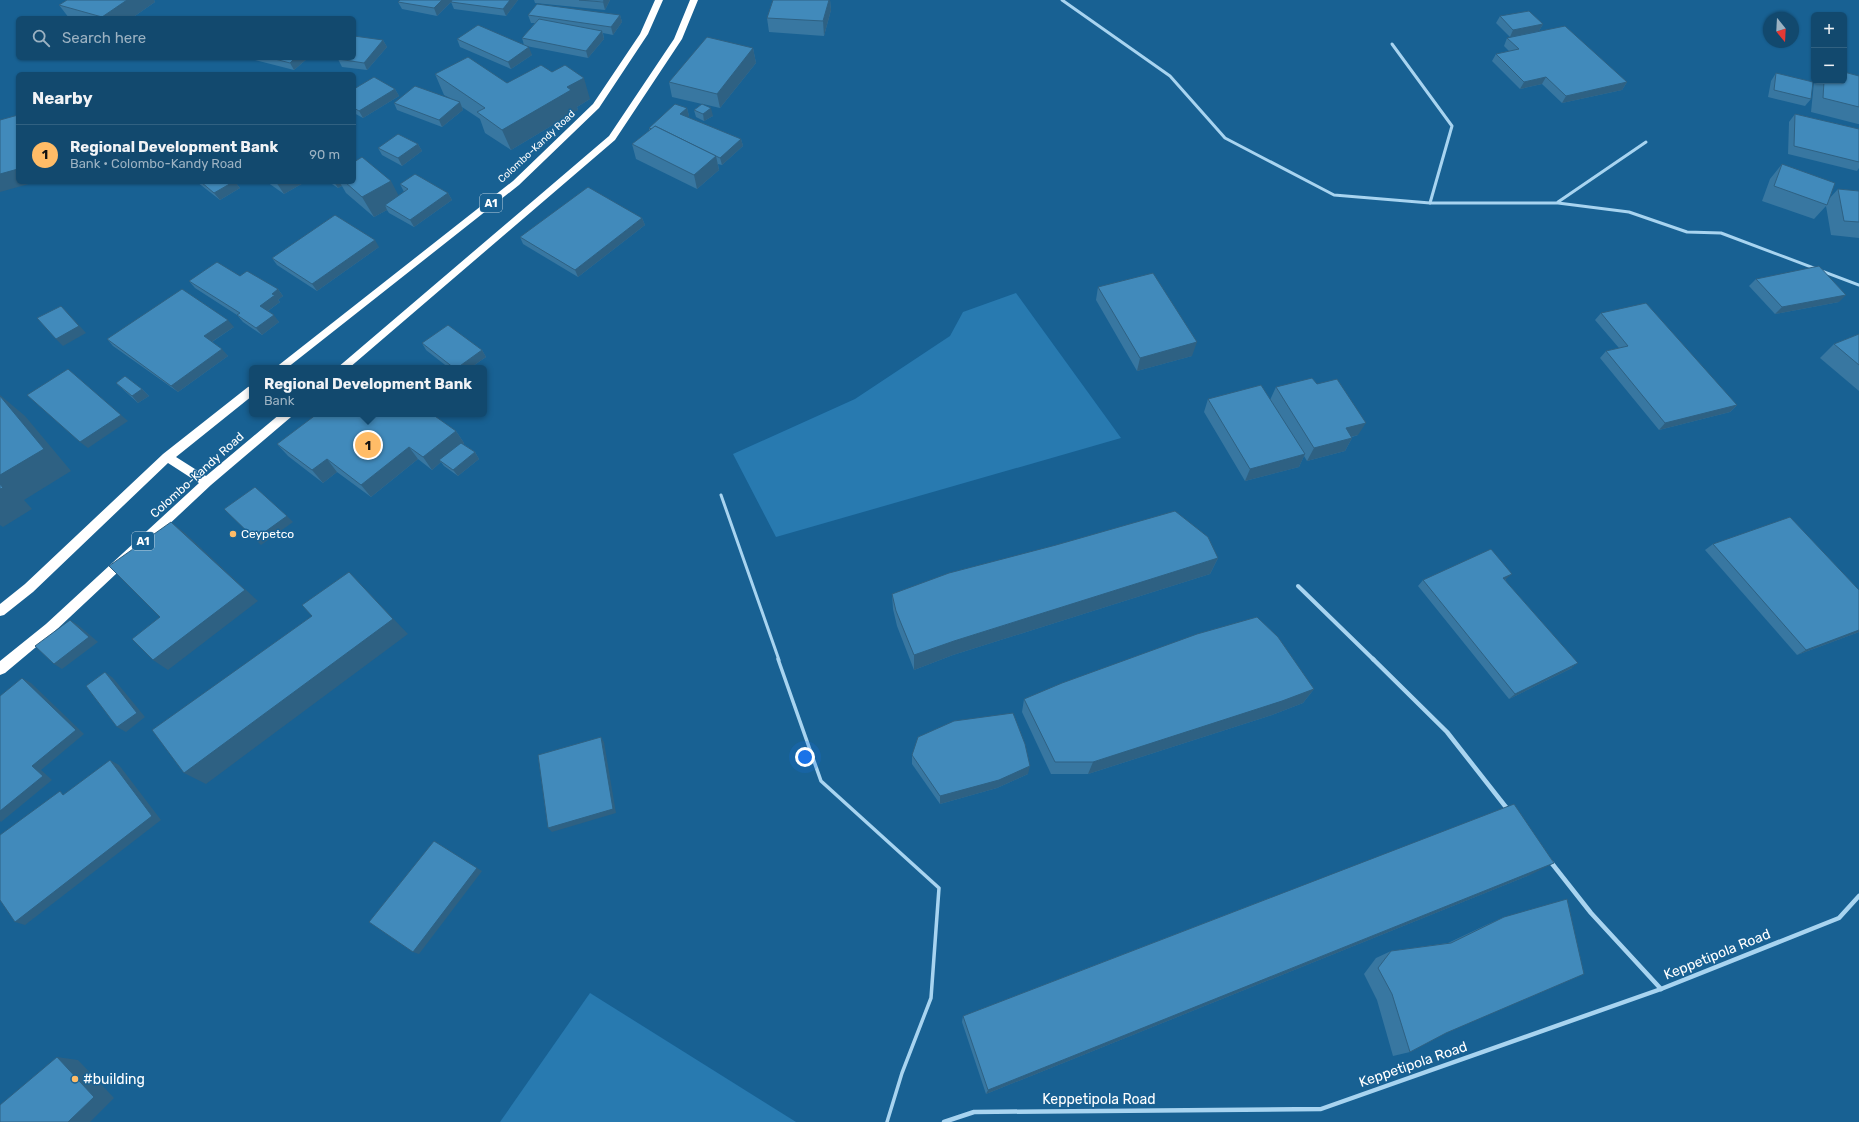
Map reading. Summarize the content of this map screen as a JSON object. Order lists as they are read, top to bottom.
{
  "streets": {
    "highway": ["Colombo-Kandy Road", "A1"],
    "street": ["Keppetipola Road"]
  },
  "places": ["Ceypetco", "#building"],
  "north": "bottom",
  "page": {
    "map_buttons": ["+", "−"],
    "search": "Search here",
    "heading": "Nearby",
    "list": [
      {
        "mark": "1",
        "name": "Regional Development Bank",
        "note": "Bank · Colombo-Kandy Road",
        "value": "90 m"
      }
    ],
    "popup": ["Regional Development Bank", "Bank"],
    "pins": "1"
  }
}
